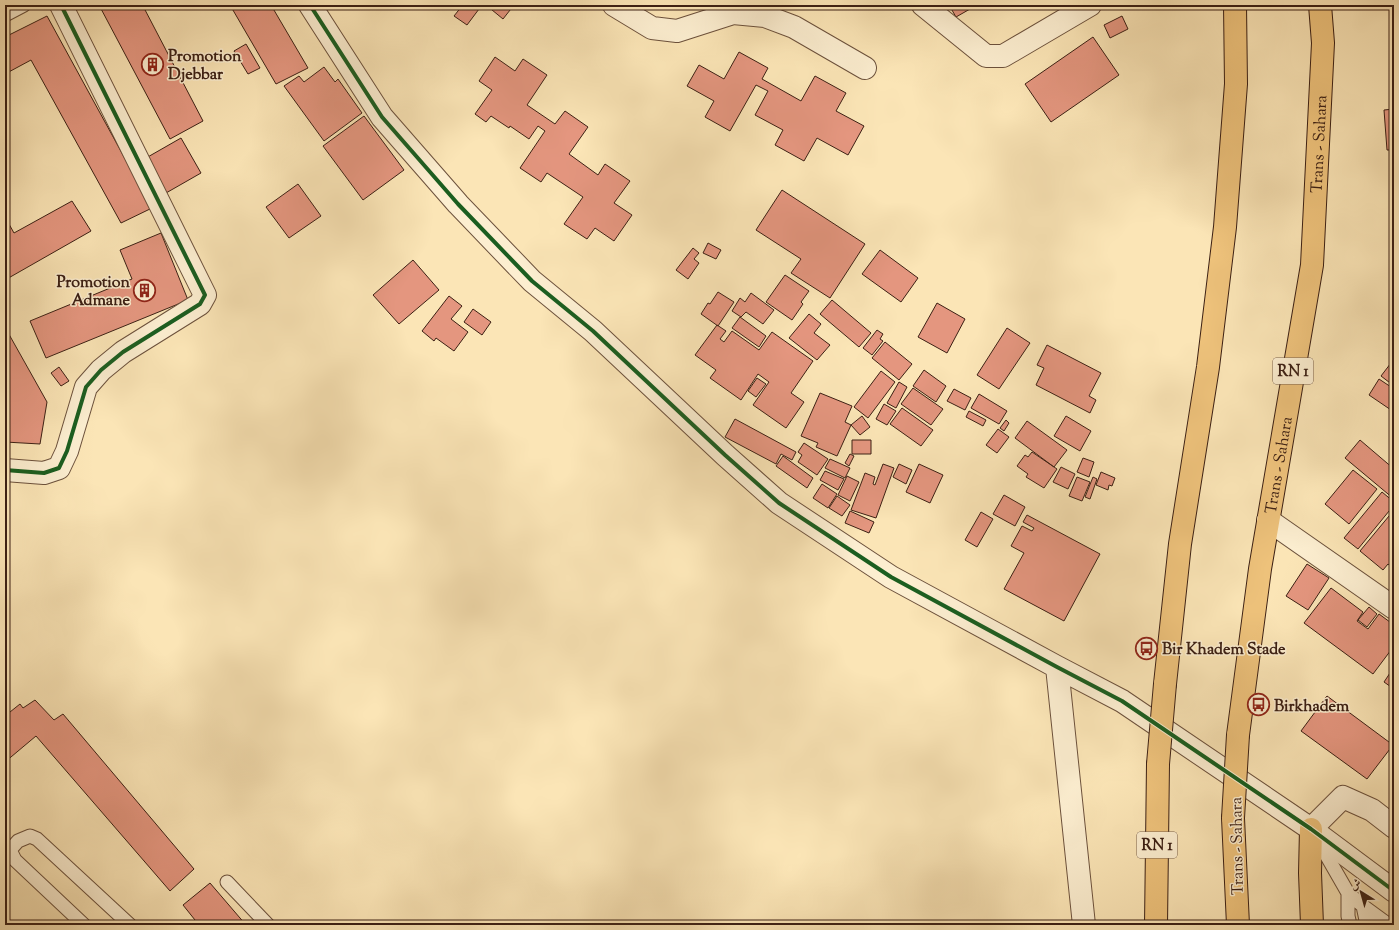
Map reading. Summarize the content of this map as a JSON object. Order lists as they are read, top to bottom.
{
  "streets": {
    "highway": ["Trans - Sahara", "RN 1"]
  },
  "places": {
    "building": ["Promotion Djebbar", "Promotion Admane"],
    "bus stop": ["Bir Khadem Stade", "Birkhadem"]
  },
  "north": "top left"
}
